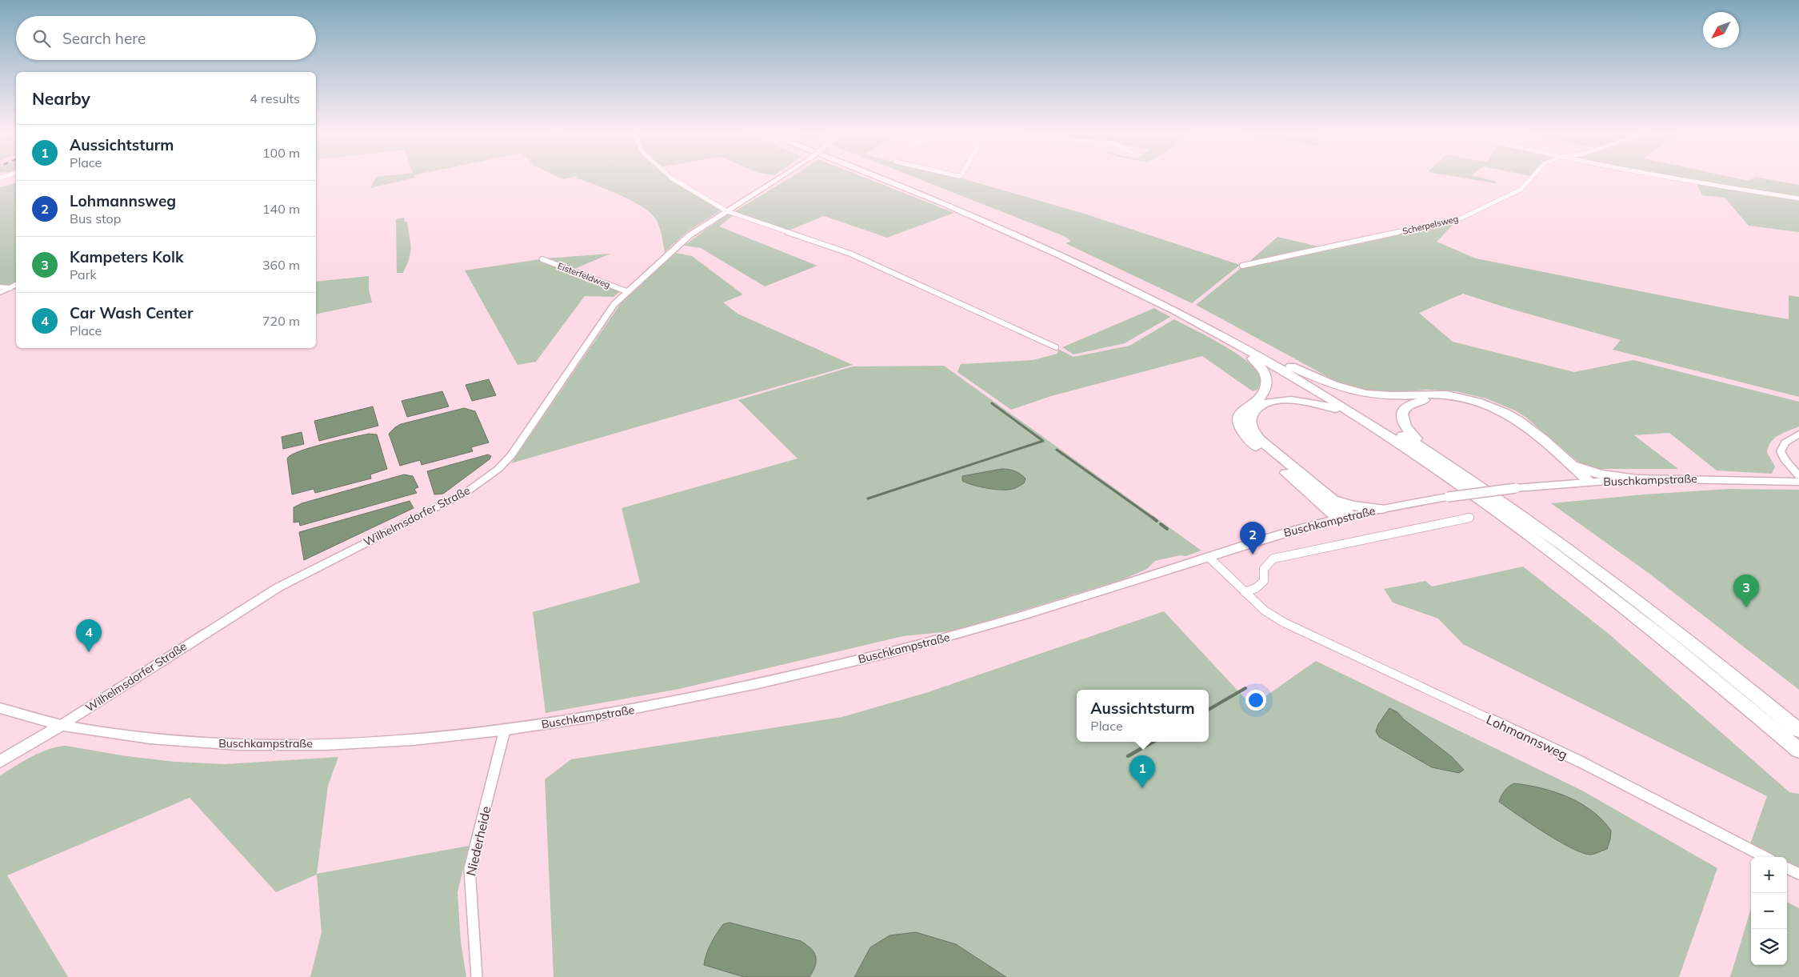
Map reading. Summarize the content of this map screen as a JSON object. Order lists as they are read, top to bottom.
{
  "streets": {
    "main road": ["Buschkampstraße"],
    "street": [
      "Scherpelsweg",
      "Eisterfeldweg",
      "Wilhelmsdorfer Straße",
      "Lohmannsweg",
      "Niederheide"
    ]
  },
  "crossings": [
    ["Eisterfeldweg", "Wilhelmsdorfer Straße"],
    ["Buschkampstraße", "Wilhelmsdorfer Straße"],
    ["Buschkampstraße", "Lohmannsweg"],
    ["Buschkampstraße", "Niederheide"]
  ],
  "north": "bottom left",
  "page": {
    "search": "Search here",
    "heading": ["Nearby", "4 results"],
    "list": [
      {
        "mark": "1",
        "name": "Aussichtsturm",
        "note": "Place",
        "value": "100 m"
      },
      {
        "mark": "2",
        "name": "Lohmannsweg",
        "note": "Bus stop",
        "value": "140 m"
      },
      {
        "mark": "3",
        "name": "Kampeters Kolk",
        "note": "Park",
        "value": "360 m"
      },
      {
        "mark": "4",
        "name": "Car Wash Center",
        "note": "Place",
        "value": "720 m"
      }
    ],
    "pins": [
      "2",
      "3",
      "4",
      "1"
    ],
    "popup": ["Aussichtsturm", "Place"],
    "map_buttons": ["+", "−"]
  }
}
